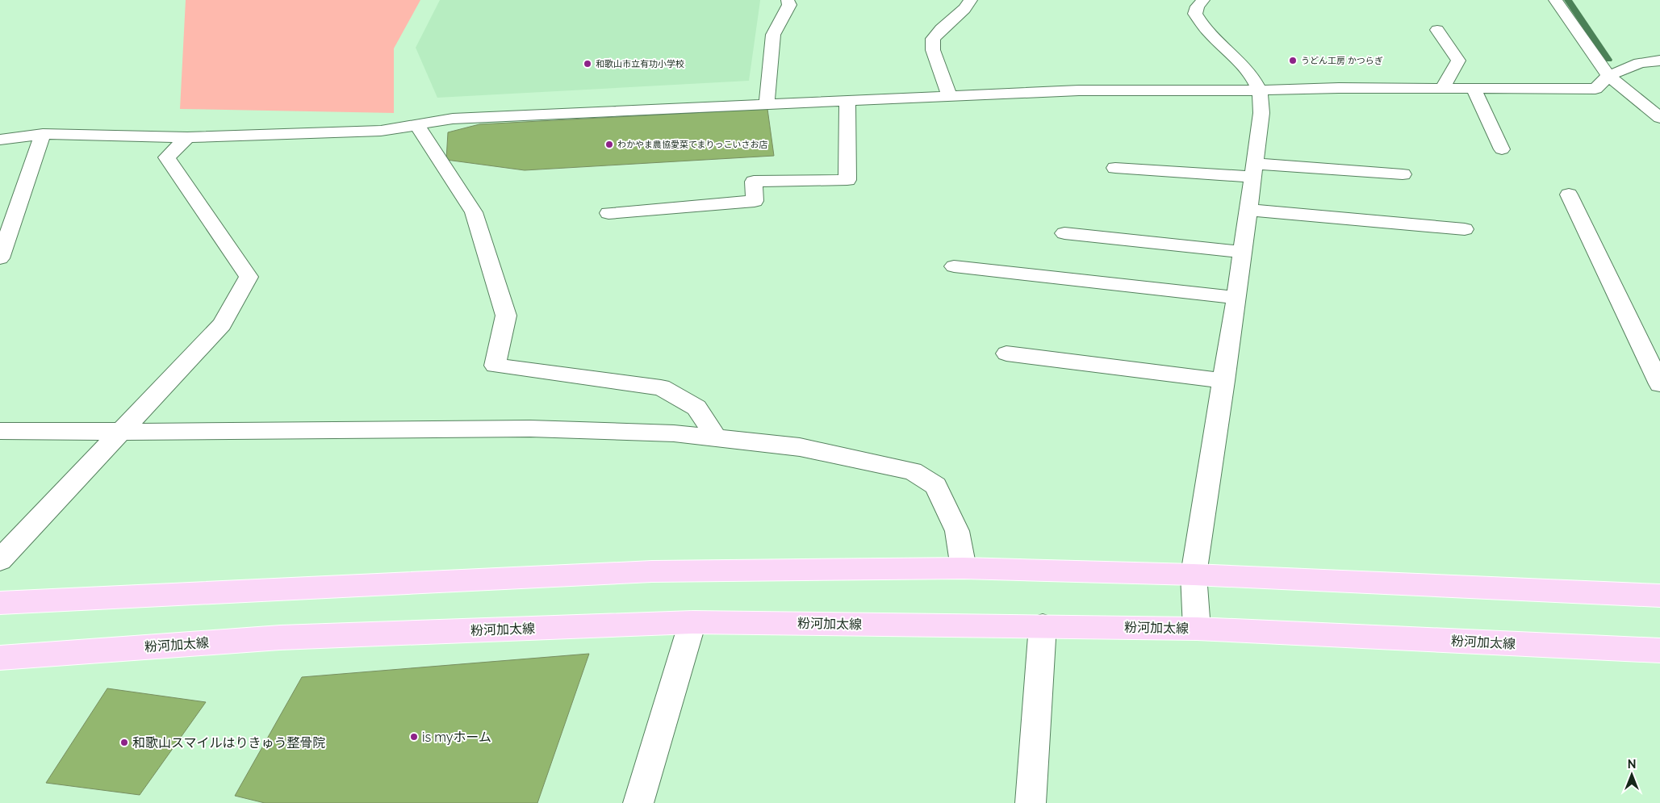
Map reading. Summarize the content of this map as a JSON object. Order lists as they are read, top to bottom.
{
  "streets": {
    "main road": ["粉河加太線"]
  },
  "places": [
    "うどん工房 かつらぎ",
    "和歌山市立有功小学校",
    "わかやま農協愛菜てまりっこいさお店",
    "is myホーム",
    "和歌山スマイルはりきゅう整骨院"
  ],
  "north": "top"
}
